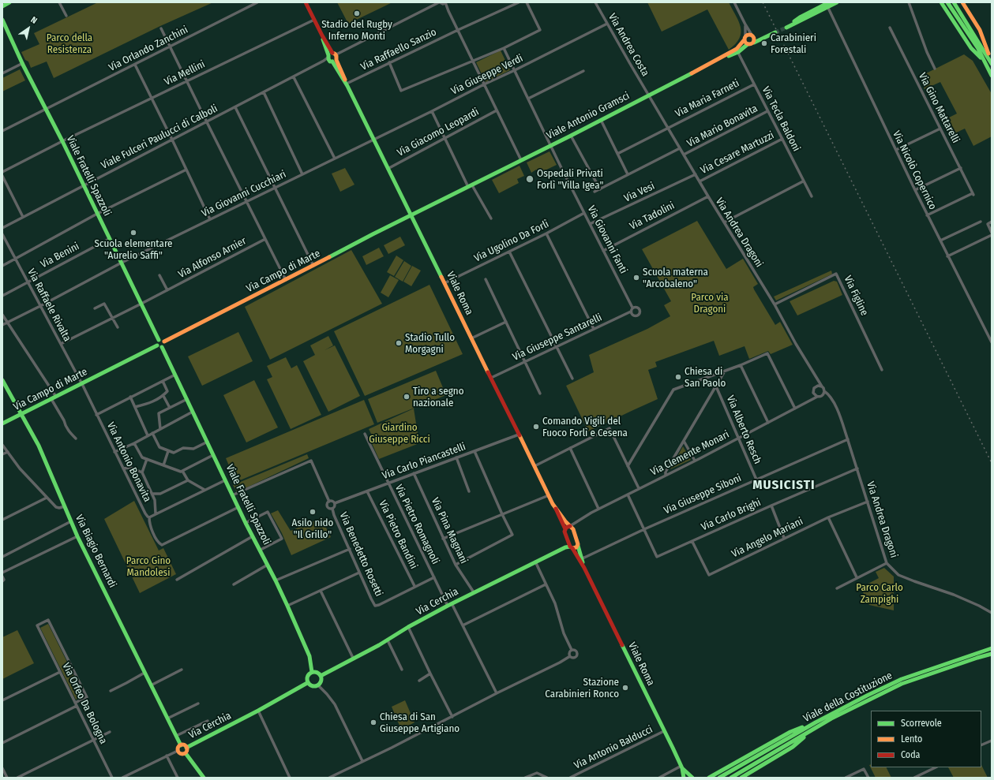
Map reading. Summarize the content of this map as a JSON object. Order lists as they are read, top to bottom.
{
  "streets": {
    "main road": [
      "Viale Antonio Gramsci",
      "Viale Fratelli Spazzoli",
      "Via Campo di Marte",
      "Viale Roma",
      "Via Biagio Bernardi",
      "Via Cerchia",
      "Viale della Costituzione"
    ],
    "street": [
      "Via Andrea Costa",
      "Via Orlando Zanchini",
      "Via Raffaello Sanzio",
      "Via Mellini",
      "Via Giuseppe Verdi",
      "Via Maria Farneti",
      "Via Gino Mattarelli",
      "Via Tecla Baldoni",
      "Via Mario Bonavita",
      "Via Giacomo Leopardi",
      "Viale Fulceri Paulucci di Calboli",
      "Via Cesare Martuzzi",
      "Via Nicolò Copernico",
      "Via Vesi",
      "Via Giovanni Cucchiari",
      "Via Tadolini",
      "Via Andrea Dragoni",
      "Via Giovanni Fanti",
      "Via Ugolino Da Forlì",
      "Via Benini",
      "Via Alfonso Arnier",
      "Via Figline",
      "Via Raffaele Rivalta",
      "Via Giuseppe Santarelli",
      "Via Alberto Resch",
      "Via Clemente Monari",
      "Via Carlo Piancastelli",
      "Via Antonio Bonavita",
      "Via Giuseppe Siboni",
      "Via Carlo Brighi",
      "Via Pietro Romagnoli",
      "Via Pina Magnani",
      "Via Pietro Bandini",
      "Via Angelo Mariani",
      "Via Benedetto Rosetti",
      "Via Orfeo Da Bologna",
      "Via Antonio Balducci"
    ]
  },
  "crossings": [
    ["Via Andrea Costa", "Via Giuseppe Verdi"],
    ["Via Andrea Costa", "Viale Antonio Gramsci"],
    ["Via Andrea Costa", "Via Andrea Dragoni"],
    ["Via Orlando Zanchini", "Viale Fratelli Spazzoli"],
    ["Via Raffaello Sanzio", "Viale Roma"],
    ["Via Mellini", "Viale Fratelli Spazzoli"],
    ["Via Mellini", "Viale Roma"],
    ["Via Giuseppe Verdi", "Via Giovanni Cucchiari"],
    ["Via Giuseppe Verdi", "Via Giovanni Fanti"],
    ["Via Giuseppe Verdi", "Viale Roma"],
    ["Via Maria Farneti", "Via Tecla Baldoni"],
    ["Via Maria Farneti", "Via Andrea Dragoni"],
    ["Via Gino Mattarelli", "Via Nicolò Copernico"],
    ["Viale Antonio Gramsci", "Via Tecla Baldoni"],
    ["Viale Antonio Gramsci", "Via Andrea Dragoni"],
    ["Viale Antonio Gramsci", "Via Giovanni Fanti"],
    ["Viale Antonio Gramsci", "Via Campo di Marte"],
    ["Viale Antonio Gramsci", "Viale Roma"],
    ["Via Tecla Baldoni", "Via Mario Bonavita"],
    ["Via Tecla Baldoni", "Via Cesare Martuzzi"],
    ["Via Mario Bonavita", "Via Andrea Dragoni"],
    ["Via Giacomo Leopardi", "Viale Roma"],
    ["Viale Fulceri Paulucci di Calboli", "Viale Fratelli Spazzoli"],
    ["Viale Fulceri Paulucci di Calboli", "Viale Roma"],
    ["Via Cesare Martuzzi", "Via Andrea Dragoni"],
    ["Viale Fratelli Spazzoli", "Via Giovanni Cucchiari"],
    ["Viale Fratelli Spazzoli", "Via Benini"],
    ["Viale Fratelli Spazzoli", "Via Alfonso Arnier"],
    ["Viale Fratelli Spazzoli", "Via Campo di Marte"],
    ["Viale Fratelli Spazzoli", "Via Antonio Bonavita"],
    ["Viale Fratelli Spazzoli", "Via Cerchia"],
    ["Via Vesi", "Via Andrea Dragoni"],
    ["Via Vesi", "Via Giovanni Fanti"],
    ["Via Giovanni Cucchiari", "Viale Roma"],
    ["Via Giovanni Cucchiari", "Via Raffaele Rivalta"],
    ["Via Tadolini", "Via Andrea Dragoni"],
    ["Via Tadolini", "Via Giovanni Fanti"],
    ["Via Andrea Dragoni", "Via Figline"],
    ["Via Andrea Dragoni", "Via Clemente Monari"],
    ["Via Andrea Dragoni", "Via Giuseppe Siboni"],
    ["Via Andrea Dragoni", "Via Carlo Brighi"],
    ["Via Andrea Dragoni", "Via Angelo Mariani"],
    ["Via Giovanni Fanti", "Via Ugolino Da Forlì"],
    ["Via Giovanni Fanti", "Via Giuseppe Santarelli"],
    ["Via Ugolino Da Forlì", "Viale Roma"],
    ["Via Benini", "Via Raffaele Rivalta"],
    ["Via Alfonso Arnier", "Via Raffaele Rivalta"],
    ["Via Campo di Marte", "Viale Roma"],
    ["Via Campo di Marte", "Via Raffaele Rivalta"],
    ["Via Campo di Marte", "Via Antonio Bonavita"],
    ["Viale Roma", "Via Giuseppe Santarelli"],
    ["Viale Roma", "Via Clemente Monari"],
    ["Viale Roma", "Via Carlo Piancastelli"],
    ["Viale Roma", "Via Giuseppe Siboni"],
    ["Viale Roma", "Via Cerchia"],
    ["Viale Roma", "Via Antonio Balducci"],
    ["Via Raffaele Rivalta", "Via Antonio Bonavita"],
    ["Via Alberto Resch", "Via Clemente Monari"],
    ["Via Alberto Resch", "Via Giuseppe Siboni"],
    ["Via Carlo Piancastelli", "Via Pietro Romagnoli"],
    ["Via Carlo Piancastelli", "Via Pina Magnani"],
    ["Via Carlo Piancastelli", "Via Pietro Bandini"],
    ["Via Carlo Piancastelli", "Via Benedetto Rosetti"],
    ["Via Giuseppe Siboni", "Via Carlo Brighi"],
    ["Via Carlo Brighi", "Via Angelo Mariani"],
    ["Via Pietro Romagnoli", "Via Cerchia"],
    ["Via Pina Magnani", "Via Cerchia"],
    ["Via Pietro Bandini", "Via Benedetto Rosetti"],
    ["Via Biagio Bernardi", "Via Cerchia"]
  ],
  "districts": ["MUSICISTI"],
  "parks": [
    "Parco della Resistenza",
    "Parco via Dragoni",
    "Giardino Giuseppe Ricci",
    "Parco Gino Mandolesi",
    "Parco Carlo Zampighi"
  ],
  "places": [
    "Stadio del Rugby Inferno Monti",
    "Carabinieri Forestali",
    "Ospedali Privati Forlì \"Villa Igea\"",
    "Scuola elementare \"Aurelio Saffi\"",
    "Scuola materna \"Arcobaleno\"",
    "Stadio Tullo Morgagni",
    "Chiesa di San Paolo",
    "Tiro a segno nazionale",
    "Comando Vigili del Fuoco Forlì e Cesena",
    "Asilo nido \"Il Grillo\"",
    "Stazione Carabinieri Ronco",
    "Chiesa di San Giuseppe Artigiano"
  ],
  "legend": ["Scorrevole", "Lento", "Coda"],
  "north": "top right"
}
